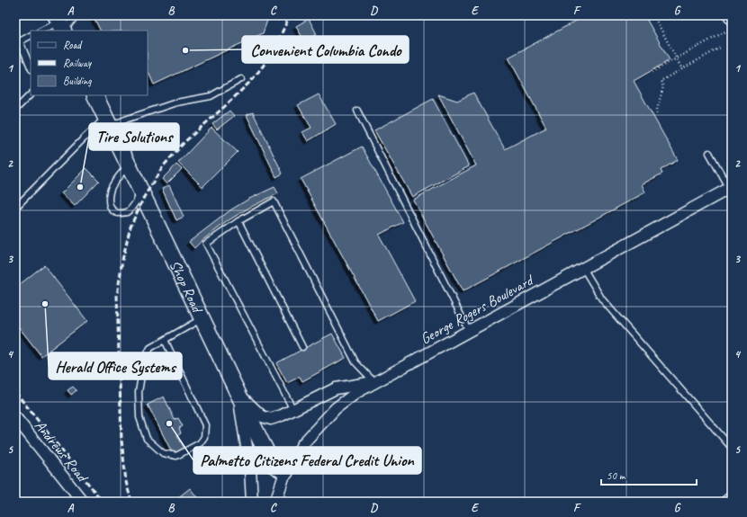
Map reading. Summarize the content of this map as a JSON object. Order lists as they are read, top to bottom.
{
  "streets": {
    "street": ["Shop Road", "George Rogers Boulevard", "Andrews Road"]
  },
  "crossings": [
    ["Shop Road", "George Rogers Boulevard"]
  ],
  "places": [
    "Convenient Columbia Condo",
    "Tire Solutions",
    "Herald Office Systems",
    "Palmetto Citizens Federal Credit Union"
  ],
  "legend": ["Road", "Railway", "Building"],
  "scale_bar": "50 m",
  "grid": {
    "columns": [
      "A",
      "B",
      "C",
      "D",
      "E",
      "F",
      "G"
    ],
    "rows": [
      "1",
      "2",
      "3",
      "4",
      "5"
    ]
  }
}
